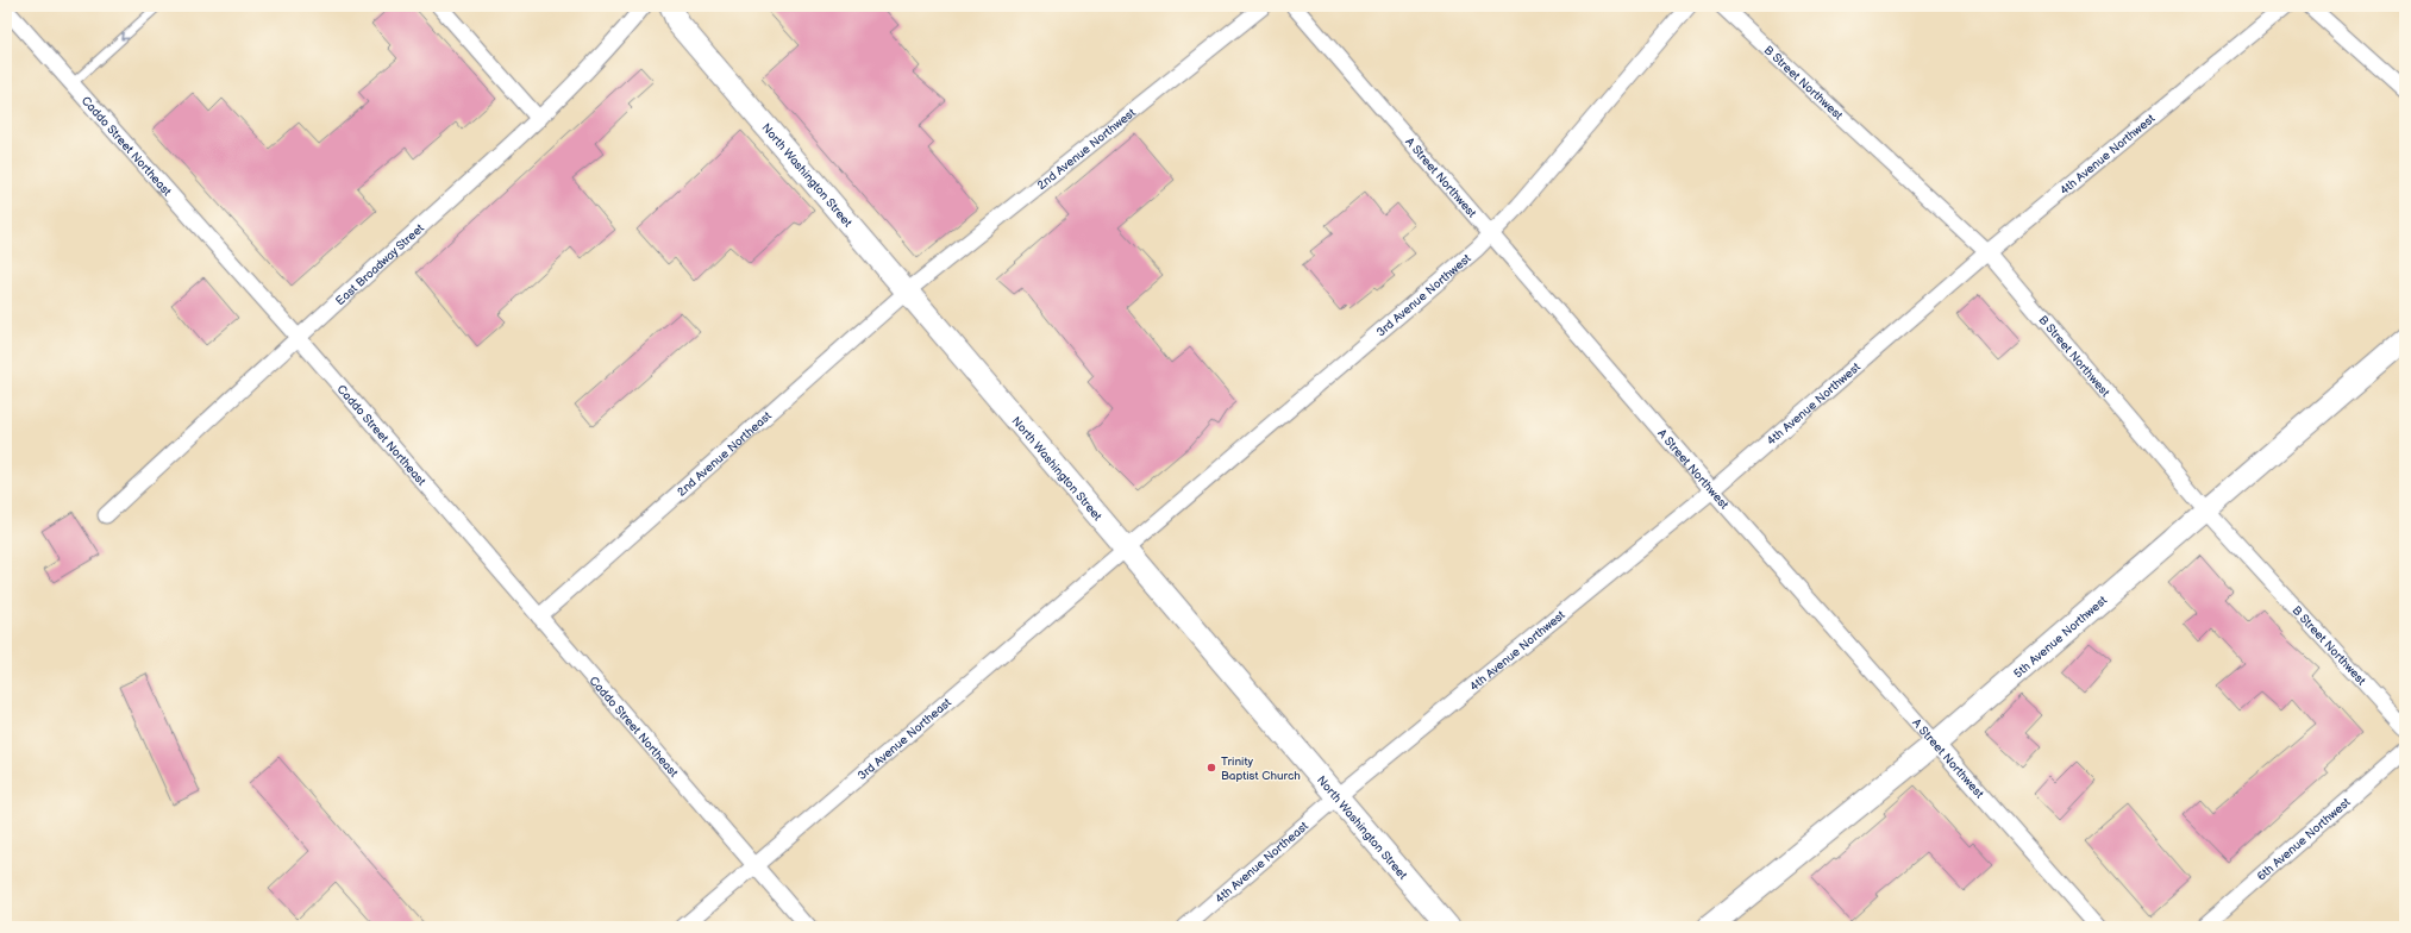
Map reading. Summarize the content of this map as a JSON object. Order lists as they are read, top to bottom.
{
  "streets": {
    "main road": ["North Washington Street", "5th Avenue Northwest"],
    "street": [
      "B Street Northwest",
      "Caddo Street Northeast",
      "2nd Avenue Northwest",
      "4th Avenue Northwest",
      "A Street Northwest",
      "East Broadway Street",
      "3rd Avenue Northwest",
      "2nd Avenue Northeast",
      "3rd Avenue Northeast",
      "6th Avenue Northwest",
      "4th Avenue Northeast"
    ]
  },
  "crossings": [
    ["B Street Northwest", "4th Avenue Northwest"],
    ["B Street Northwest", "5th Avenue Northwest"],
    ["Caddo Street Northeast", "East Broadway Street"],
    ["Caddo Street Northeast", "2nd Avenue Northeast"],
    ["Caddo Street Northeast", "3rd Avenue Northeast"],
    ["2nd Avenue Northwest", "North Washington Street"],
    ["2nd Avenue Northwest", "2nd Avenue Northeast"],
    ["4th Avenue Northwest", "North Washington Street"],
    ["4th Avenue Northwest", "A Street Northwest"],
    ["4th Avenue Northwest", "4th Avenue Northeast"],
    ["North Washington Street", "3rd Avenue Northwest"],
    ["North Washington Street", "2nd Avenue Northeast"],
    ["North Washington Street", "3rd Avenue Northeast"],
    ["North Washington Street", "4th Avenue Northeast"],
    ["A Street Northwest", "3rd Avenue Northwest"],
    ["A Street Northwest", "5th Avenue Northwest"],
    ["3rd Avenue Northwest", "3rd Avenue Northeast"]
  ],
  "places": ["Trinity Baptist Church"]
}
